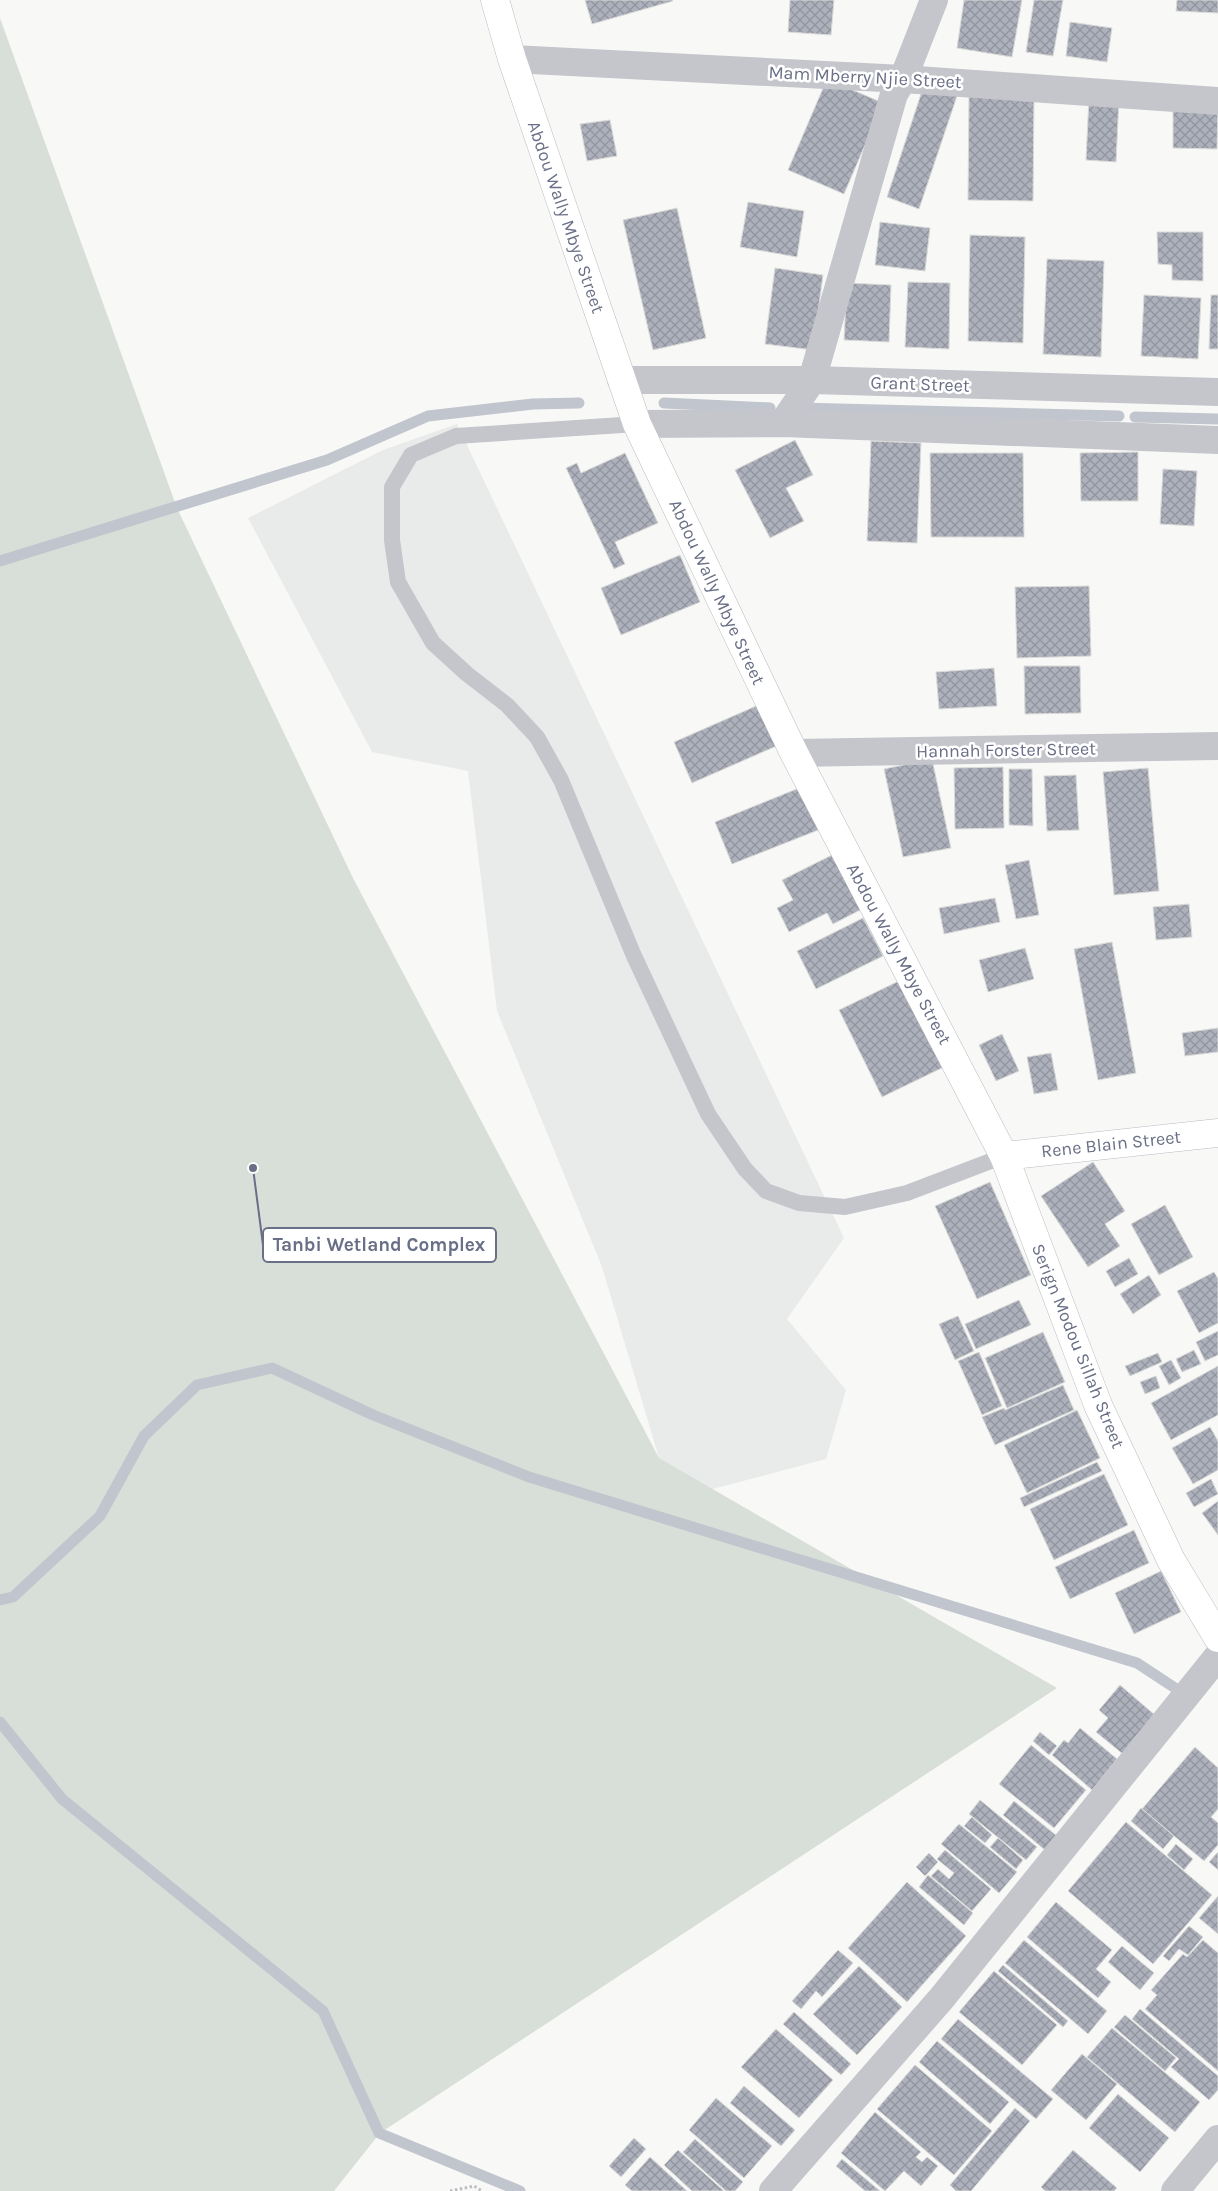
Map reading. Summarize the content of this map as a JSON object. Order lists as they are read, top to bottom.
{
  "streets": {
    "street": [
      "Mam Mberry Njie Street",
      "Abdou Wally Mbye Street",
      "Grant Street",
      "Hannah Forster Street",
      "Rene Blain Street",
      "Serign Modou Sillah Street"
    ]
  },
  "crossings": [
    ["Mam Mberry Njie Street", "Abdou Wally Mbye Street"],
    ["Abdou Wally Mbye Street", "Grant Street"],
    ["Abdou Wally Mbye Street", "Hannah Forster Street"],
    ["Abdou Wally Mbye Street", "Rene Blain Street"],
    ["Abdou Wally Mbye Street", "Serign Modou Sillah Street"],
    ["Rene Blain Street", "Serign Modou Sillah Street"]
  ],
  "places": ["Tanbi Wetland Complex"]
}
